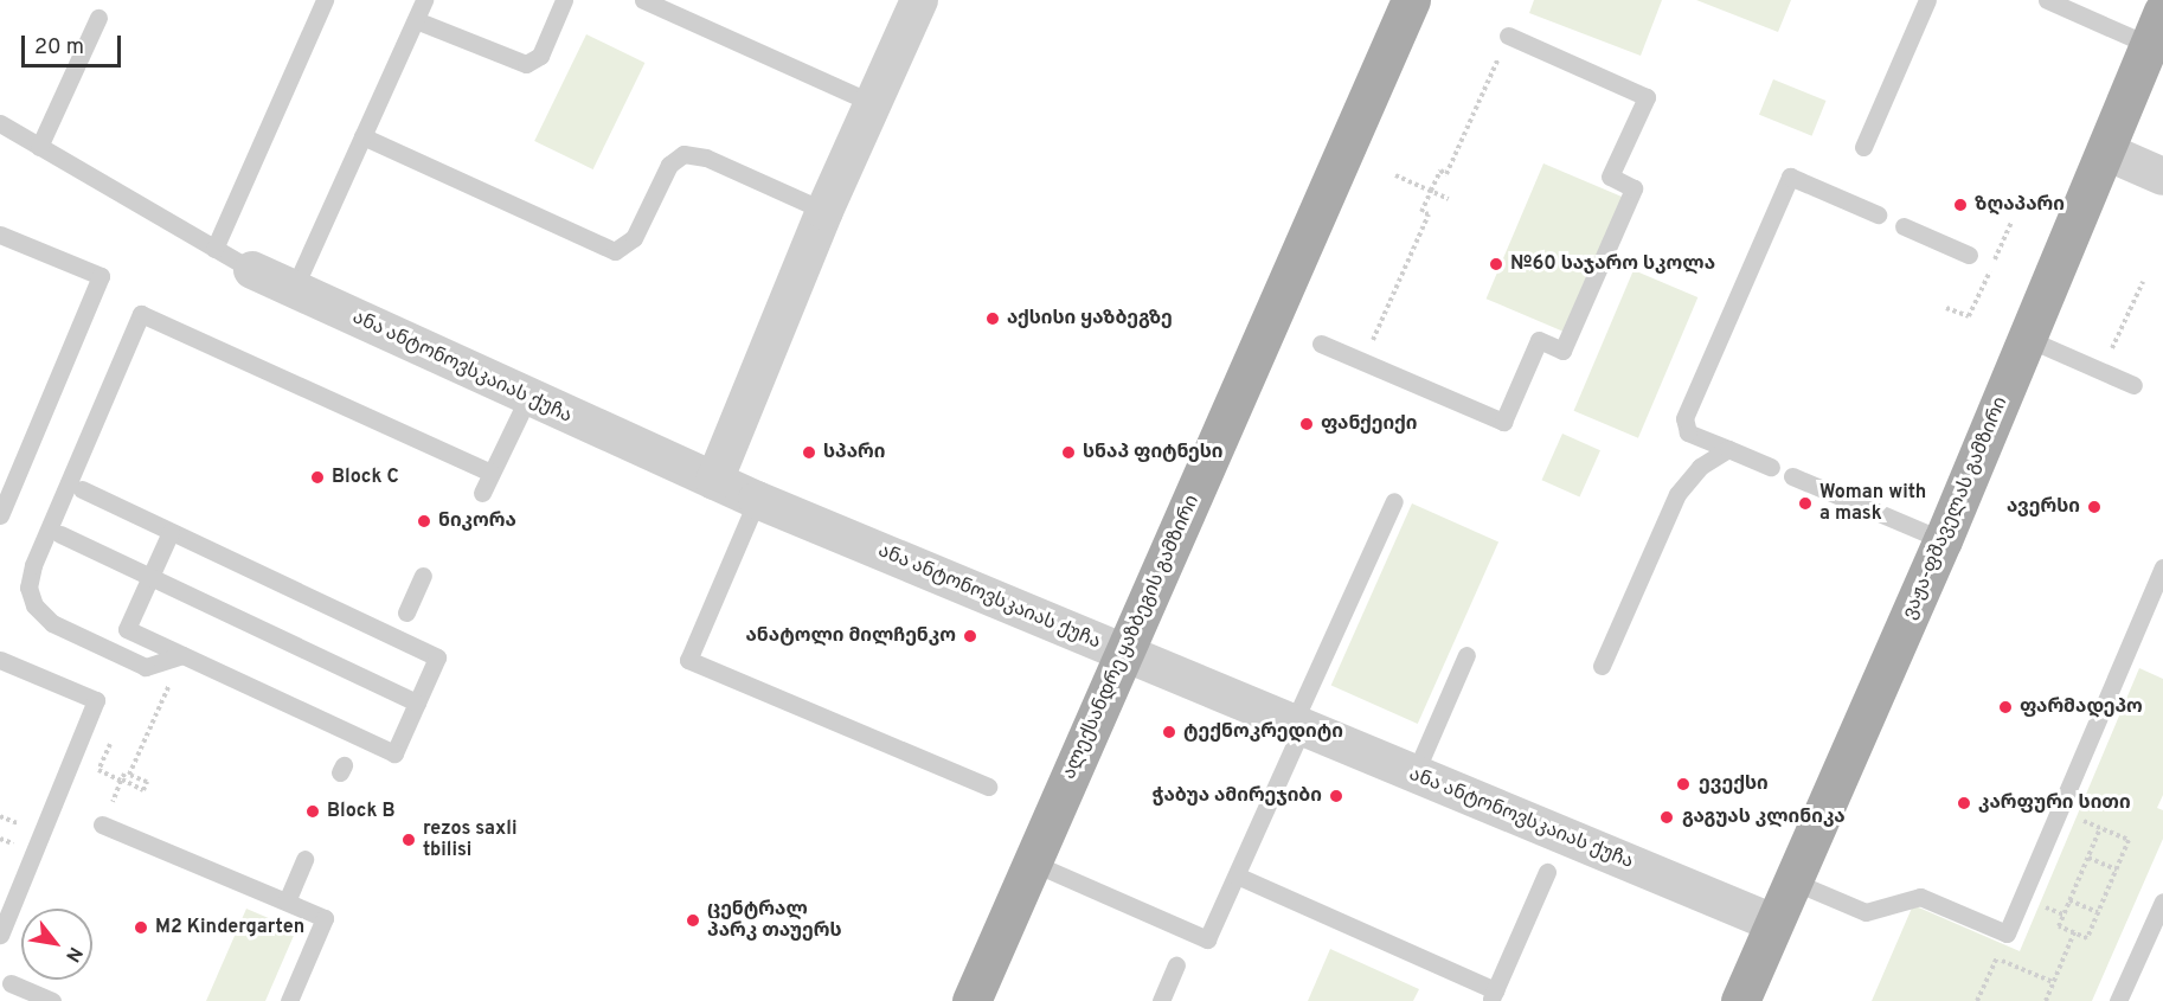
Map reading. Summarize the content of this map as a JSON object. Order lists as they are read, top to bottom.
{
  "streets": {
    "main road": ["ვაჟა-ფშაველას გამზირი", "ალექსანდრე ყაზბეგის გამზირი"],
    "street": ["ანა ანტონოვსკაიას ქუჩა"]
  },
  "crossings": [
    ["ანა ანტონოვსკაიას ქუჩა", "ვაჟა-ფშაველას გამზირი"],
    ["ანა ანტონოვსკაიას ქუჩა", "ალექსანდრე ყაზბეგის გამზირი"]
  ],
  "places": [
    "ზღაპარი",
    "№60 საჯარო სკოლა",
    "აქსისი ყაზბეგზე",
    "ფანქეიქი",
    "სპარი",
    "სნაპ ფიტნესი",
    "Block C",
    "Woman with a mask",
    "ავერსი",
    "ნიკორა",
    "ანატოლი მილჩენკო",
    "ფარმადეპო",
    "ტექნოკრედიტი",
    "ევექსი",
    "ჭაბუა ამირეჯიბი",
    "კარფური სითი",
    "Block B",
    "გაგუას კლინიკა",
    "rezos saxli tbilisi",
    "ცენტრალ პარკ თაუერს",
    "M2 Kindergarten"
  ],
  "scale_bar": "20 m",
  "north": "bottom right"
}
